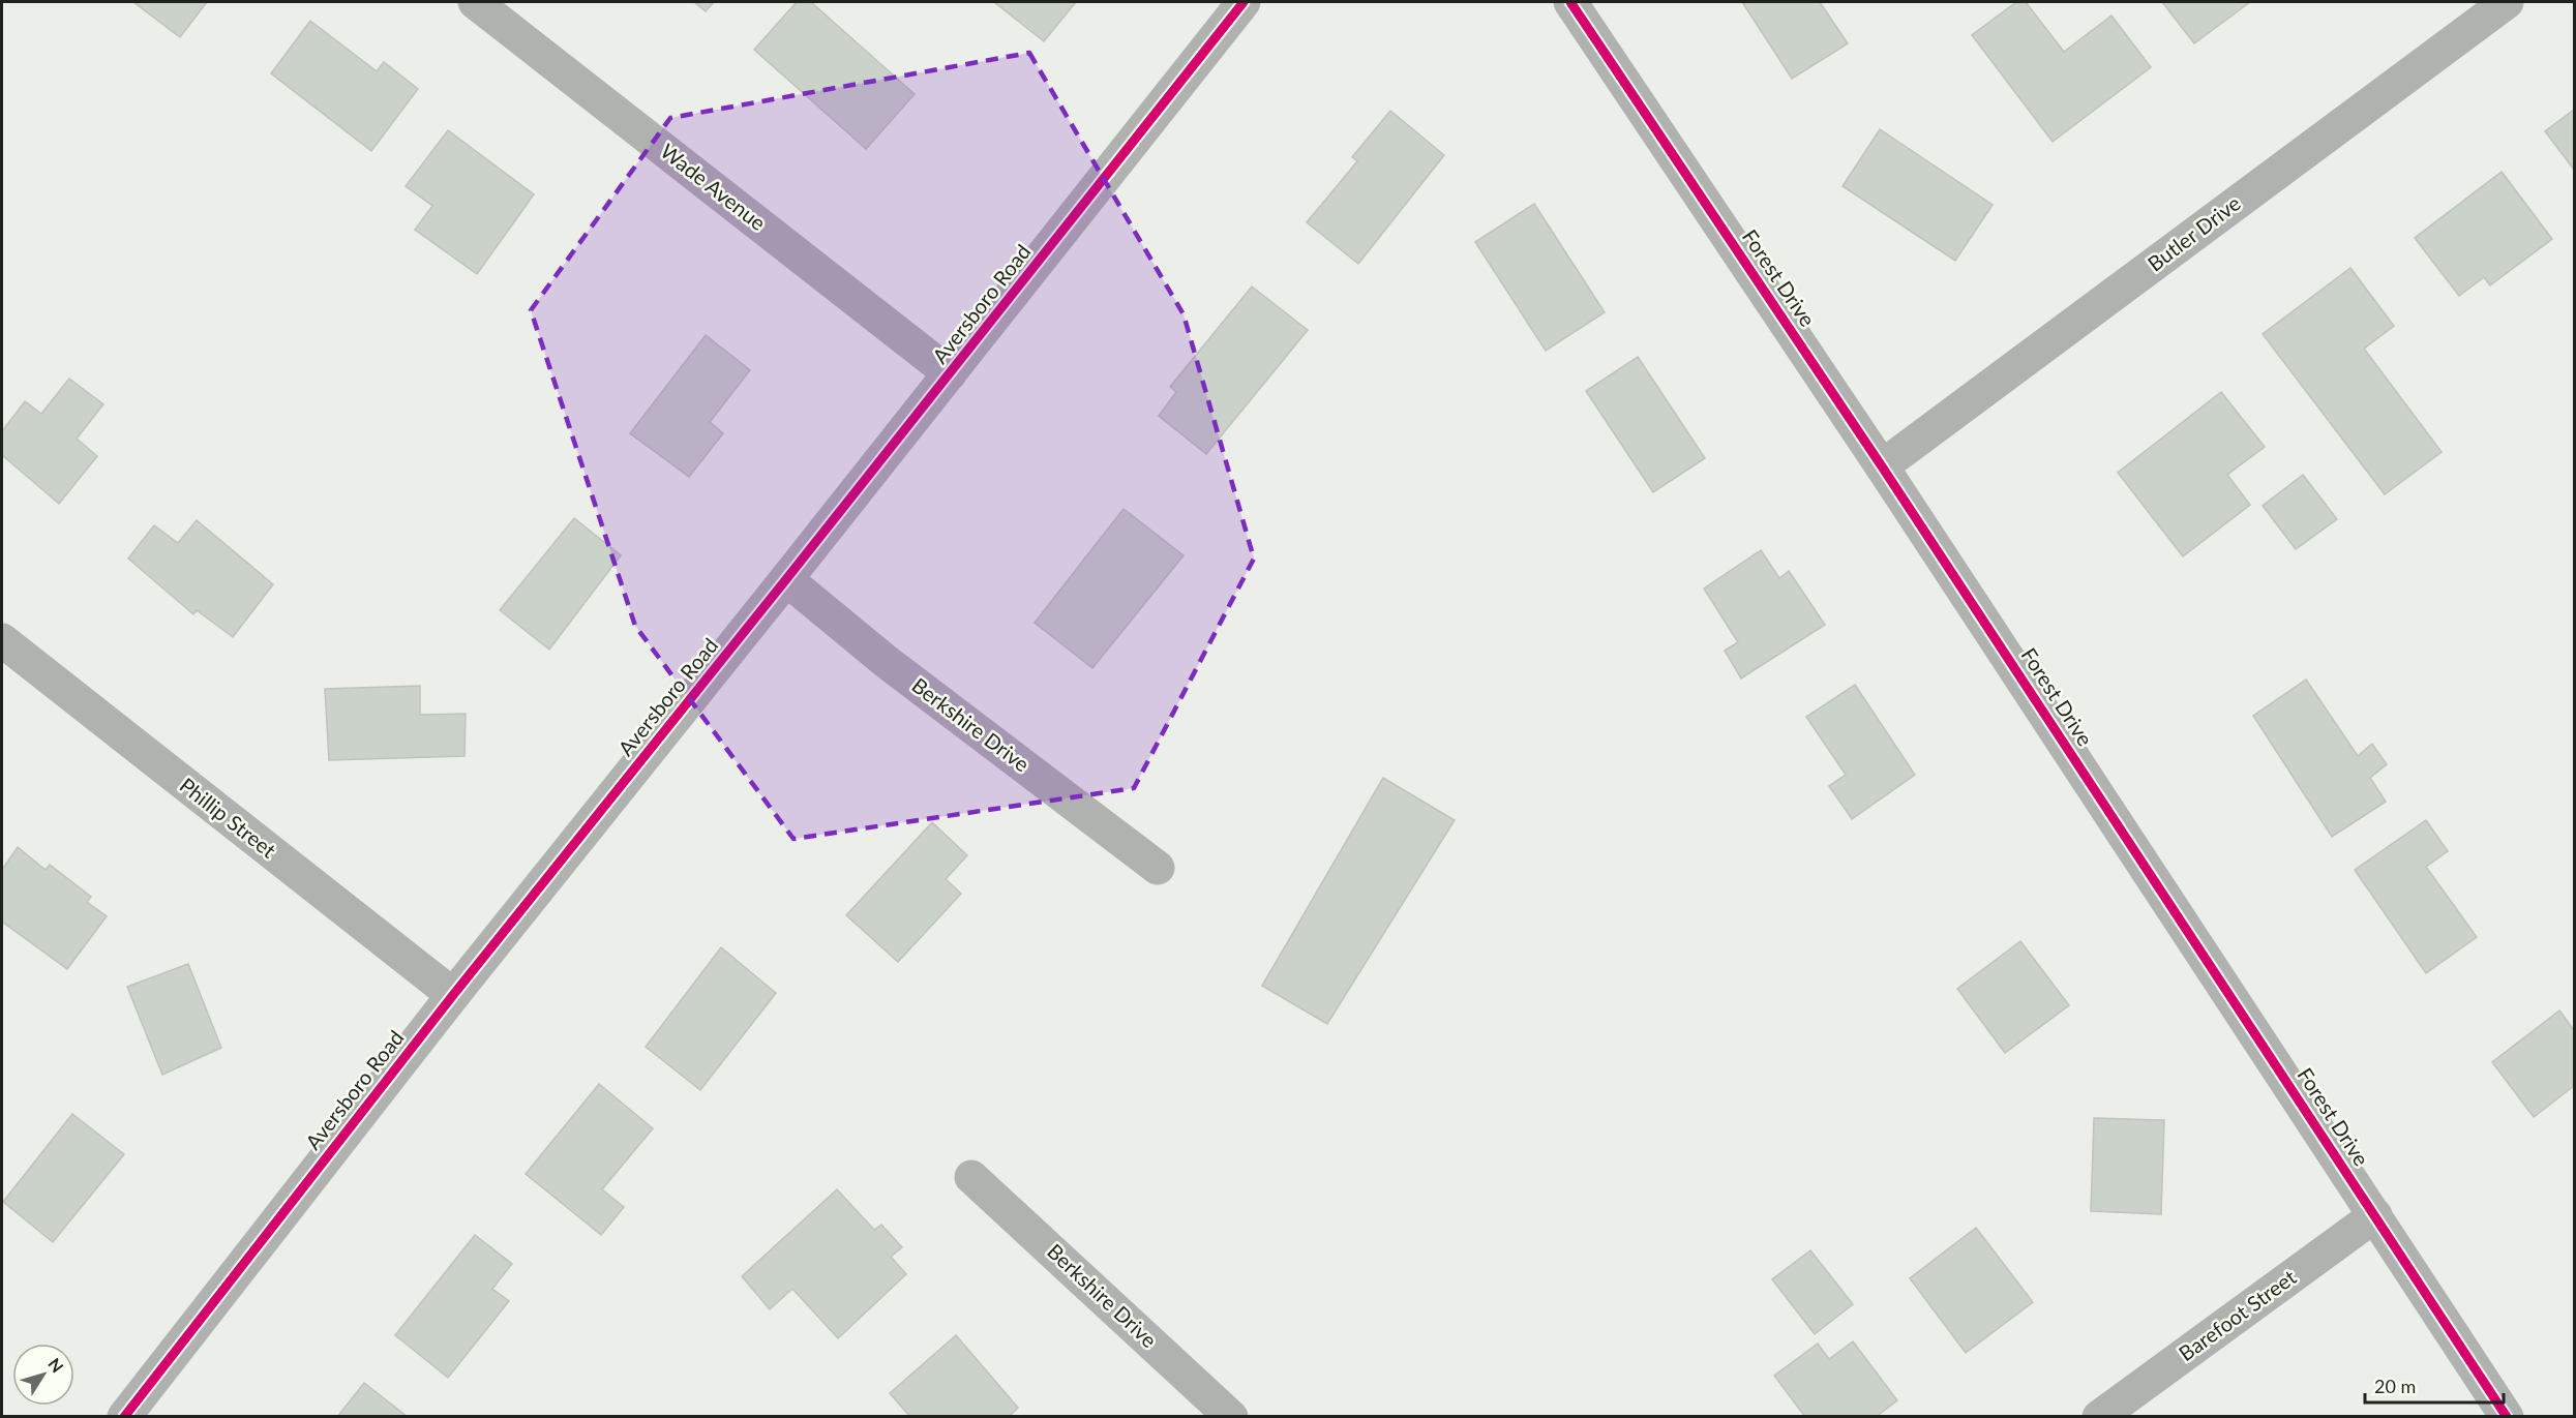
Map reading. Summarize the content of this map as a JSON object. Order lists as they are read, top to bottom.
{
  "streets": {
    "street": [
      "Wade Avenue",
      "Butler Drive",
      "Forest Drive",
      "Aversboro Road",
      "Berkshire Drive",
      "Phillip Street",
      "Barefoot Street"
    ]
  },
  "crossings": [
    ["Wade Avenue", "Aversboro Road"],
    ["Butler Drive", "Forest Drive"],
    ["Forest Drive", "Barefoot Street"],
    ["Aversboro Road", "Berkshire Drive"],
    ["Aversboro Road", "Phillip Street"]
  ],
  "scale_bar": "20 m",
  "north": "top right"
}
